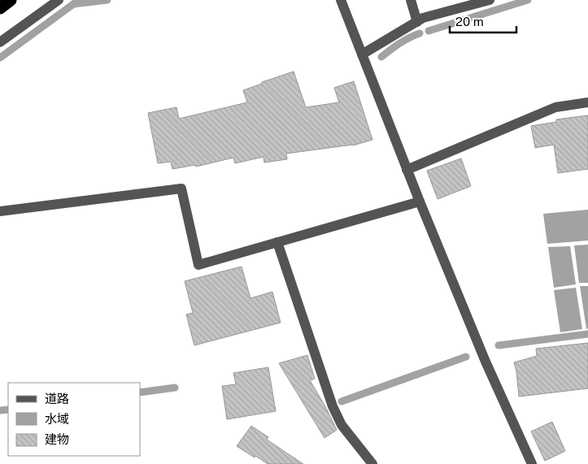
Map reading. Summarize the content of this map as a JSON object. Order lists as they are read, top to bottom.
{
  "legend": ["道路", "水域", "建物"],
  "scale_bar": "20 m"
}
